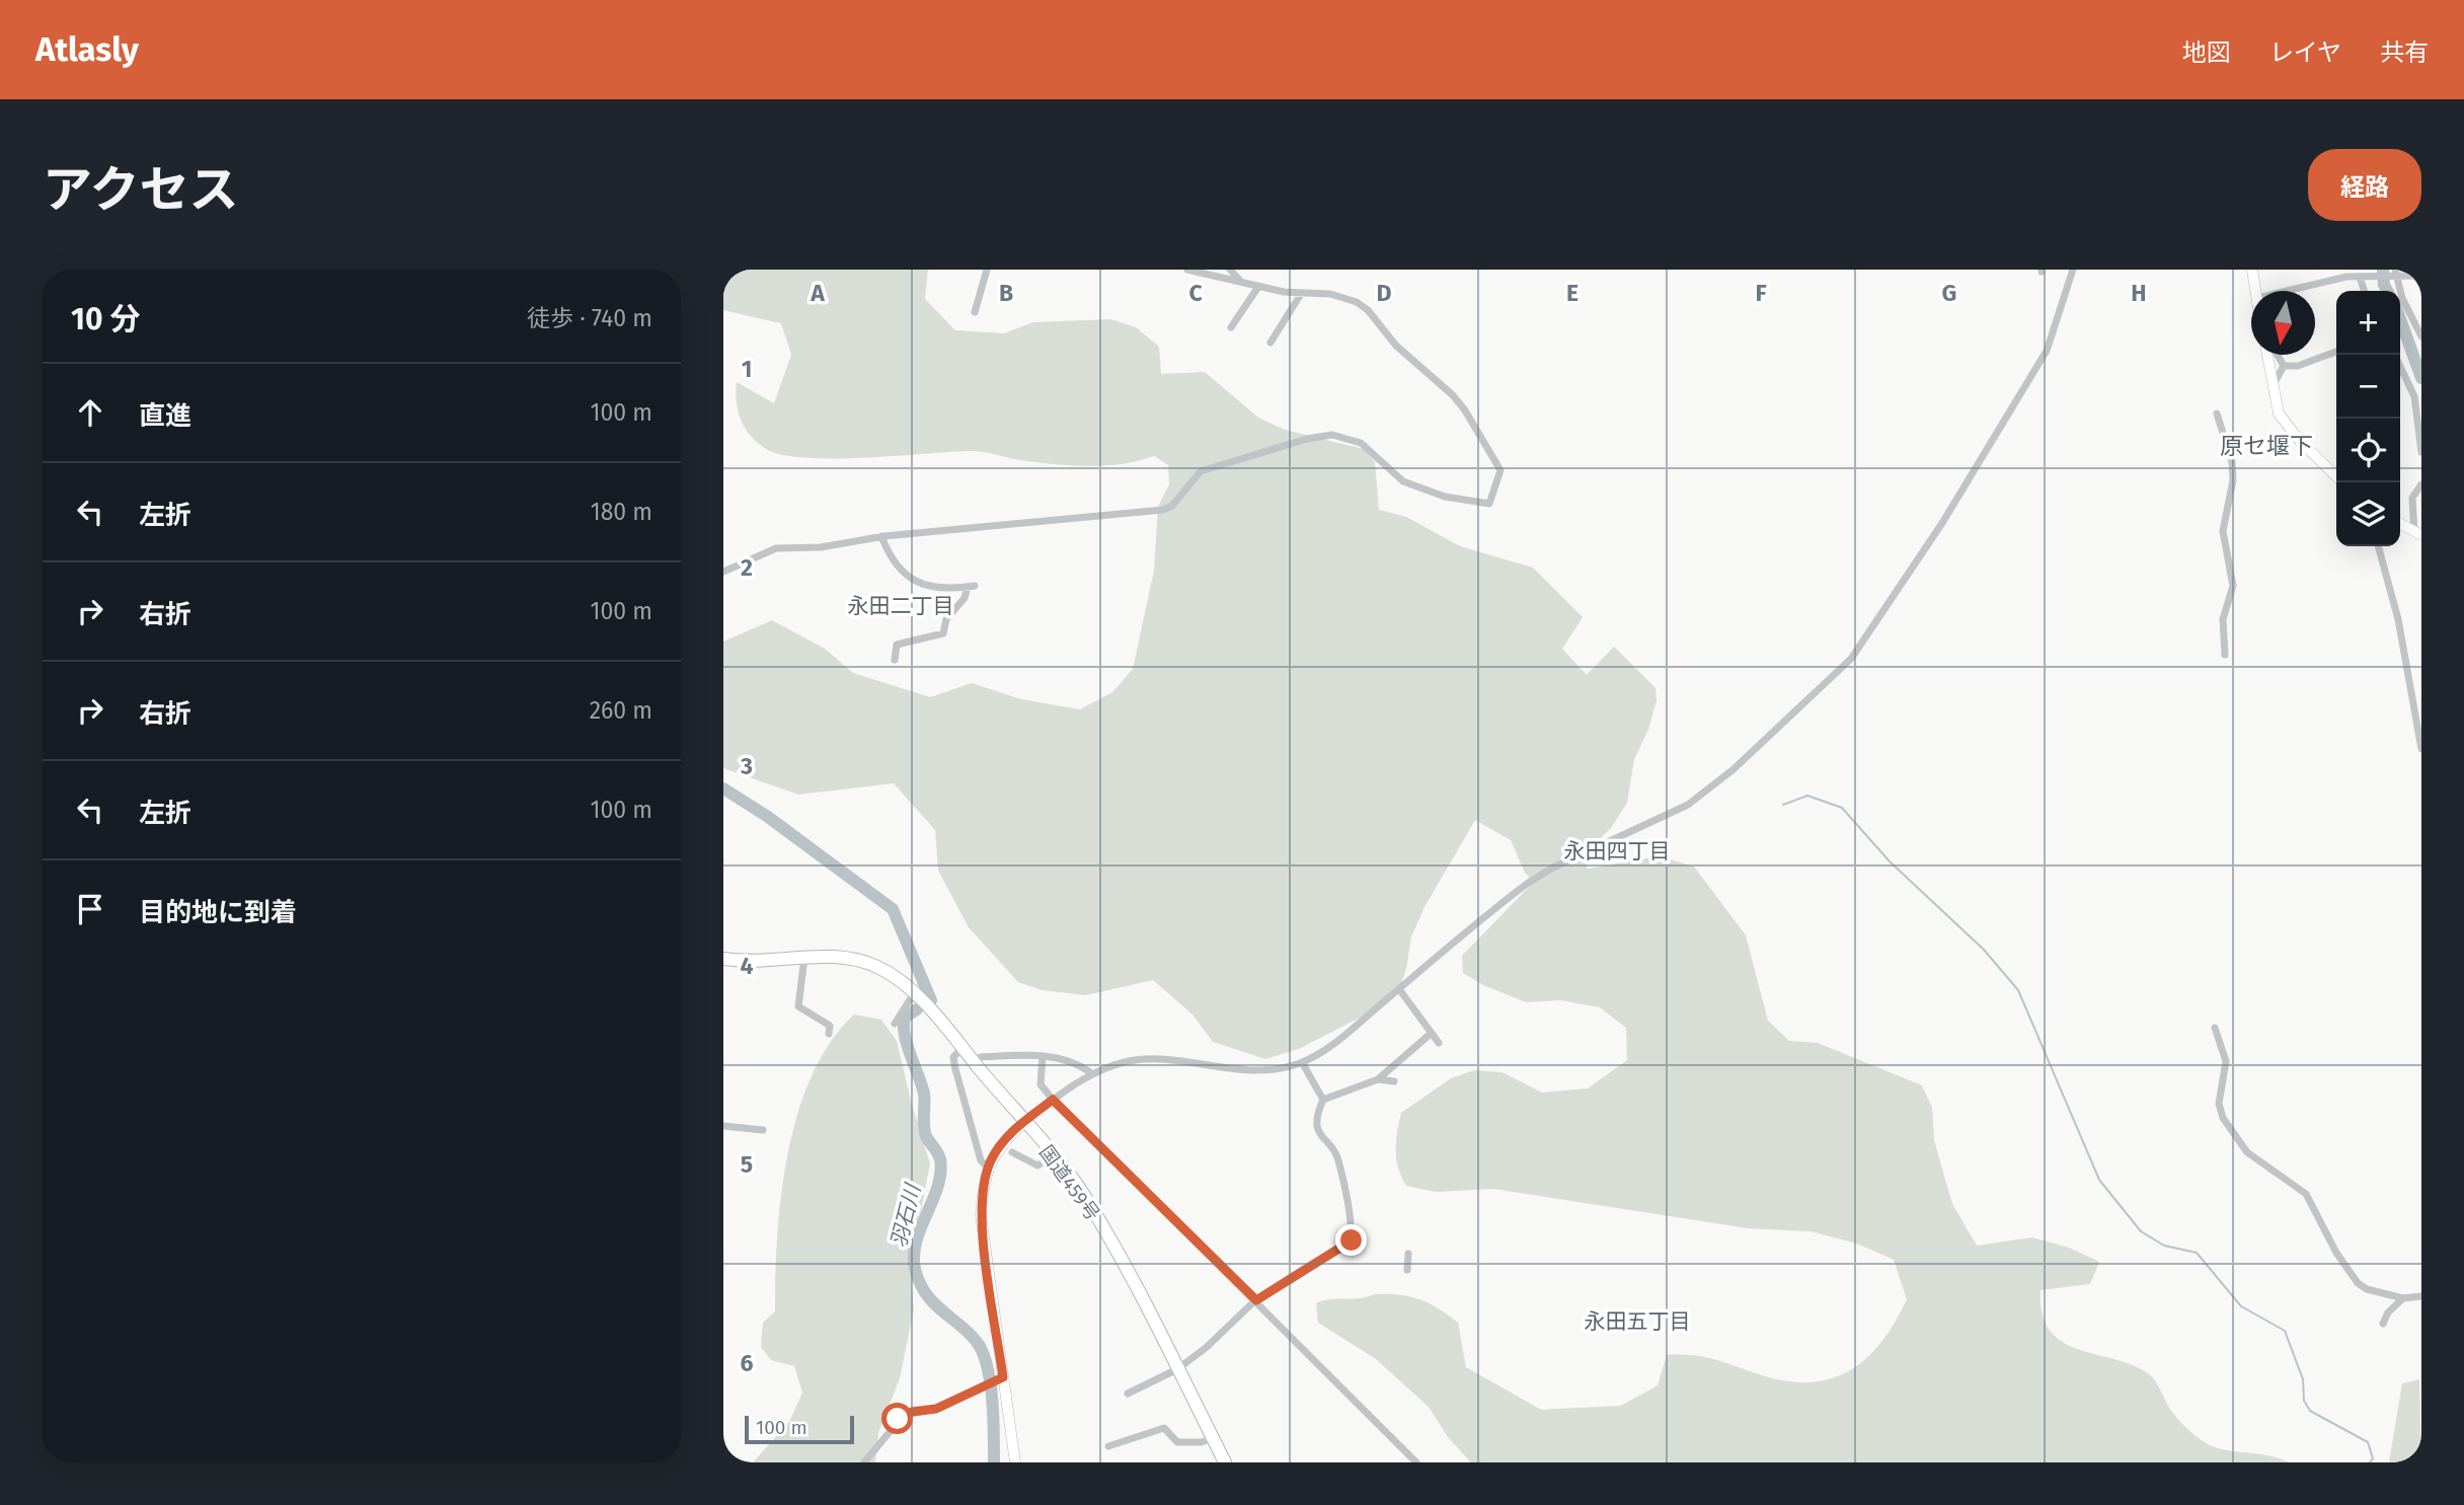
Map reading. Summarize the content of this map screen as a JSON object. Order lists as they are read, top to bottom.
{
  "streets": {
    "highway": ["国道459号"]
  },
  "districts": [
    "原セ堰下",
    "永田二丁目",
    "永田四丁目",
    "永田五丁目"
  ],
  "water": ["羽石川"],
  "scale_bar": "100 m",
  "north": "bottom",
  "page": {
    "header": "Atlasly",
    "nav": ["地図", "レイヤ", "共有"],
    "title": "アクセス",
    "buttons": "経路",
    "heading": ["10 分", "徒歩 · 740 m"],
    "map_buttons": ["+", "−"],
    "list": [
      ["直進", "100 m"],
      ["左折", "180 m"],
      ["右折", "100 m"],
      ["右折", "260 m"],
      ["左折", "100 m"],
      "目的地に到着"
    ],
    "scale": "100 m"
  },
  "grid": {
    "columns": [
      "A",
      "B",
      "C",
      "D",
      "E",
      "F",
      "G",
      "H"
    ],
    "rows": [
      "1",
      "2",
      "3",
      "4",
      "5",
      "6"
    ]
  }
}
